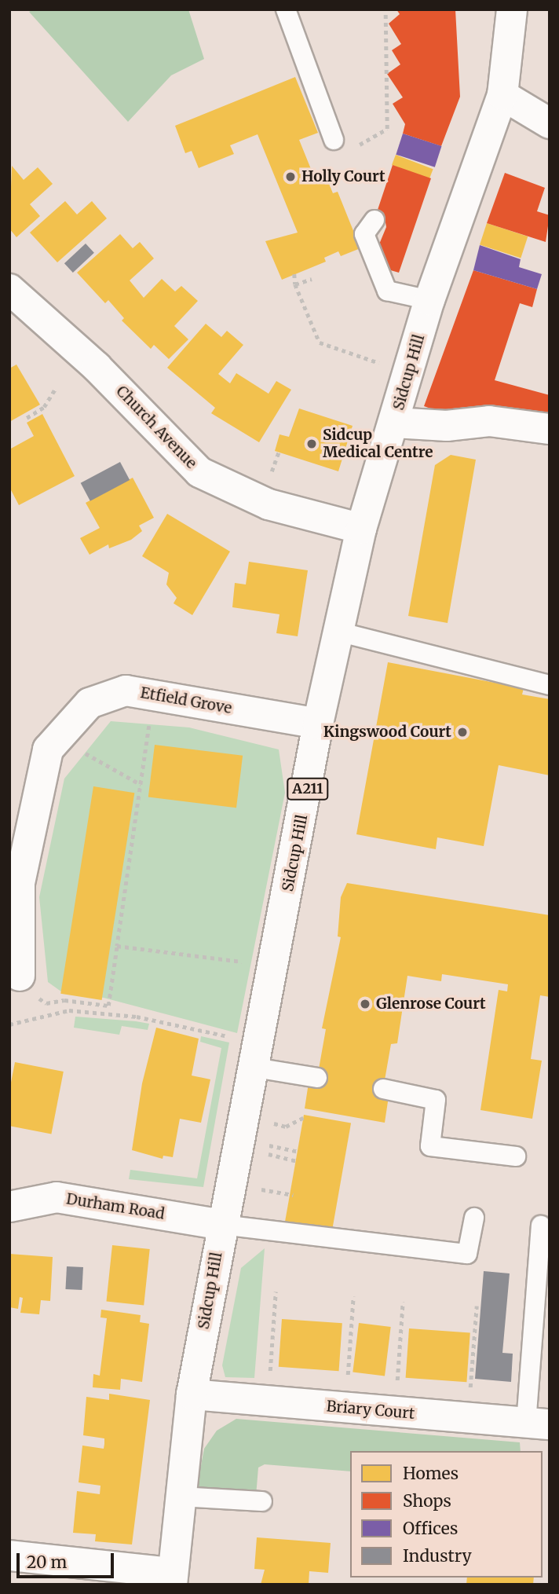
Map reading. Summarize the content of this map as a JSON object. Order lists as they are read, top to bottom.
{
  "streets": {
    "street": [
      "Sidcup Hill",
      "Church Avenue",
      "Etfield Grove",
      "A211",
      "Durham Road",
      "Briary Court"
    ]
  },
  "crossings": [
    ["Sidcup Hill", "Church Avenue"],
    ["Sidcup Hill", "Etfield Grove"],
    ["Sidcup Hill", "Durham Road"],
    ["Sidcup Hill", "Briary Court"]
  ],
  "places": [
    "Holly Court",
    "Sidcup Medical Centre",
    "Kingswood Court",
    "Glenrose Court"
  ],
  "legend": [
    "Homes",
    "Shops",
    "Offices",
    "Industry"
  ],
  "scale_bar": "20 m"
}
